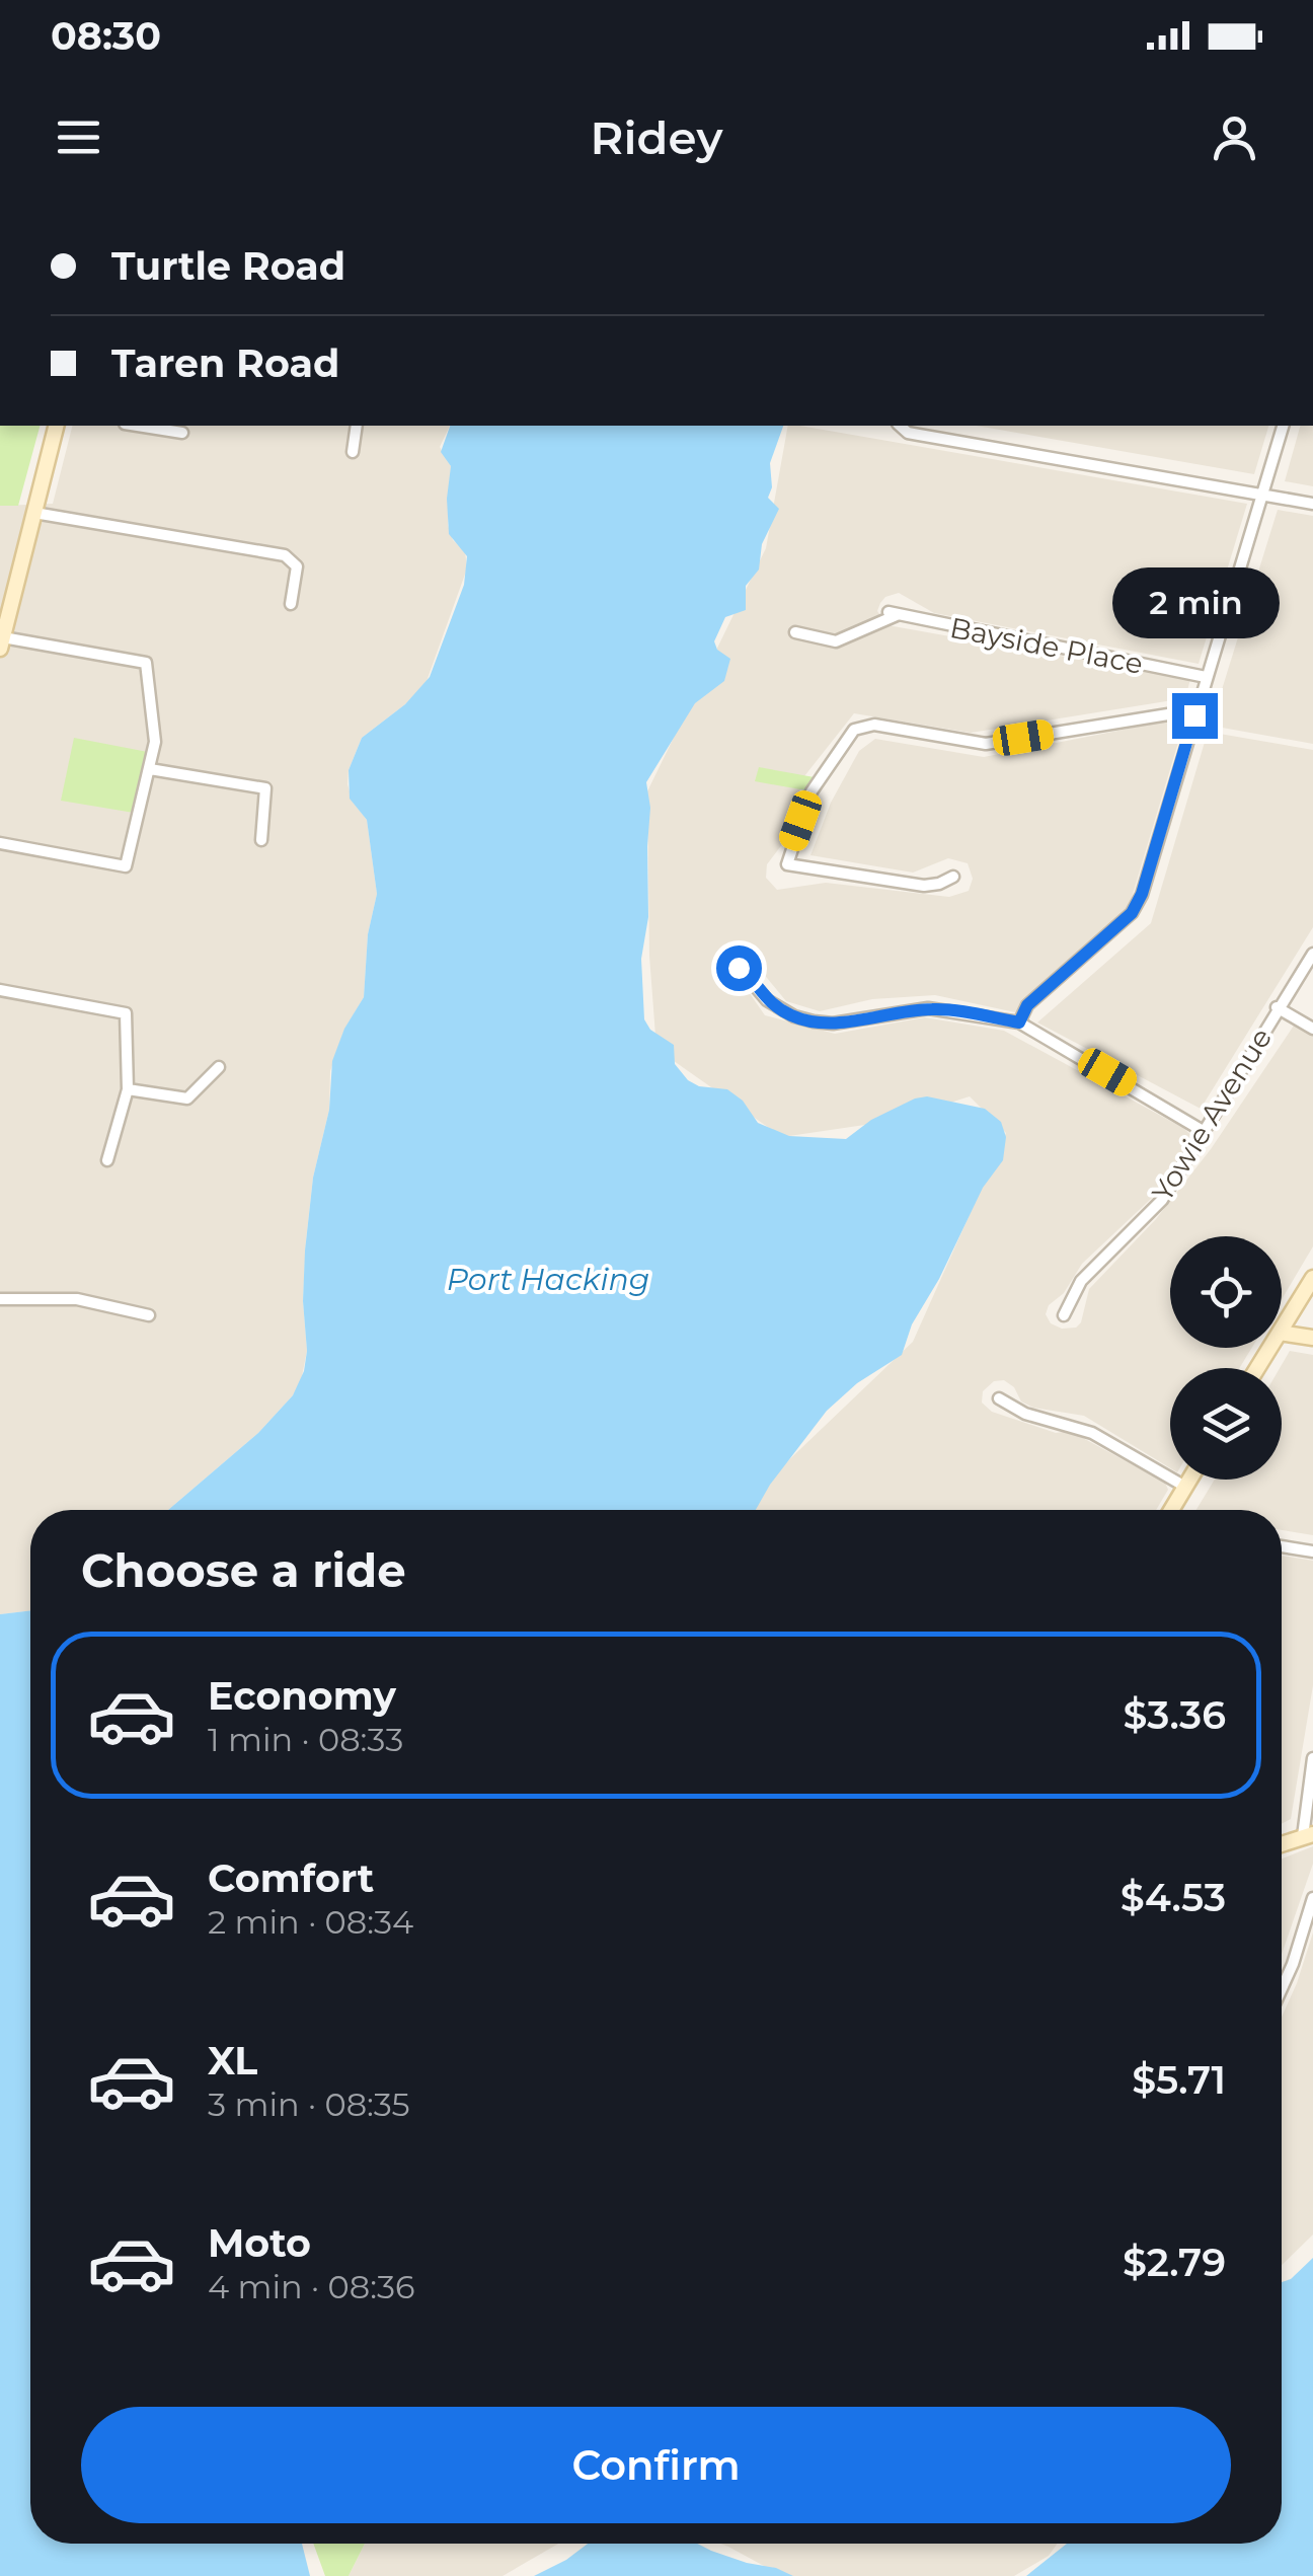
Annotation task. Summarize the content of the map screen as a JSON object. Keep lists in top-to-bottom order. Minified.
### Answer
{"streets":{"street":["Bayside Place","Yowie Avenue"]},"water":["Port Hacking"],"page":{"status":"08:30","header":"Ridey","banner":["Turtle Road","Taren Road"],"bubble":"2 min","heading":"Choose a ride","list":[{"name":"Economy","note":"1 min · 08:33","value":"$3.36"},{"name":"Comfort","note":"2 min · 08:34","value":"$4.53"},{"name":"XL","note":"3 min · 08:35","value":"$5.71"},{"name":"Moto","note":"4 min · 08:36","value":"$2.79"}],"buttons":"Confirm"}}
